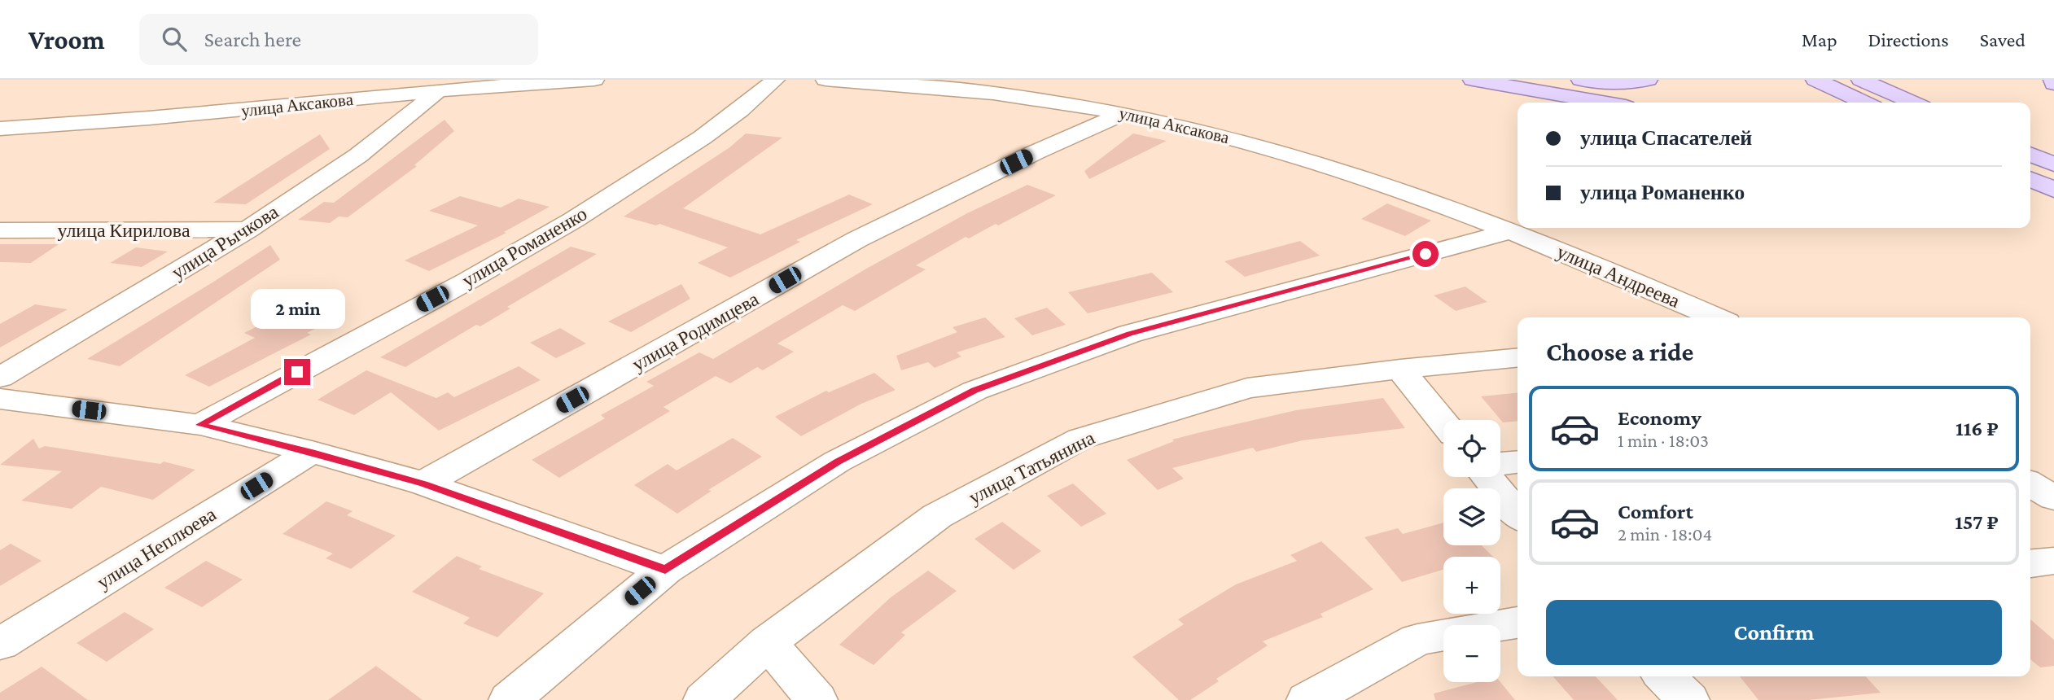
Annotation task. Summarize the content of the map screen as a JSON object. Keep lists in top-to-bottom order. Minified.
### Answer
{"streets":{"street":["улица Аксакова","улица Кирилова","улица Рычкова","улица Романенко","улица Андреева","улица Родимцева","улица Татьянина","улица Неплюева"]},"crossings":[["улица Аксакова","улица Рычкова"],["улица Аксакова","улица Андреева"],["улица Аксакова","улица Родимцева"],["улица Кирилова","улица Рычкова"]],"page":{"header":"Vroom","search":"Search here","nav":["Map","Directions","Saved"],"banner":["улица Спасателей","улица Романенко"],"bubble":"2 min","heading":"Choose a ride","list":[{"name":"Economy","note":"1 min · 18:03","value":"116 ₽"},{"name":"Comfort","note":"2 min · 18:04","value":"157 ₽"}],"map_buttons":["+","−"],"buttons":"Confirm"}}
